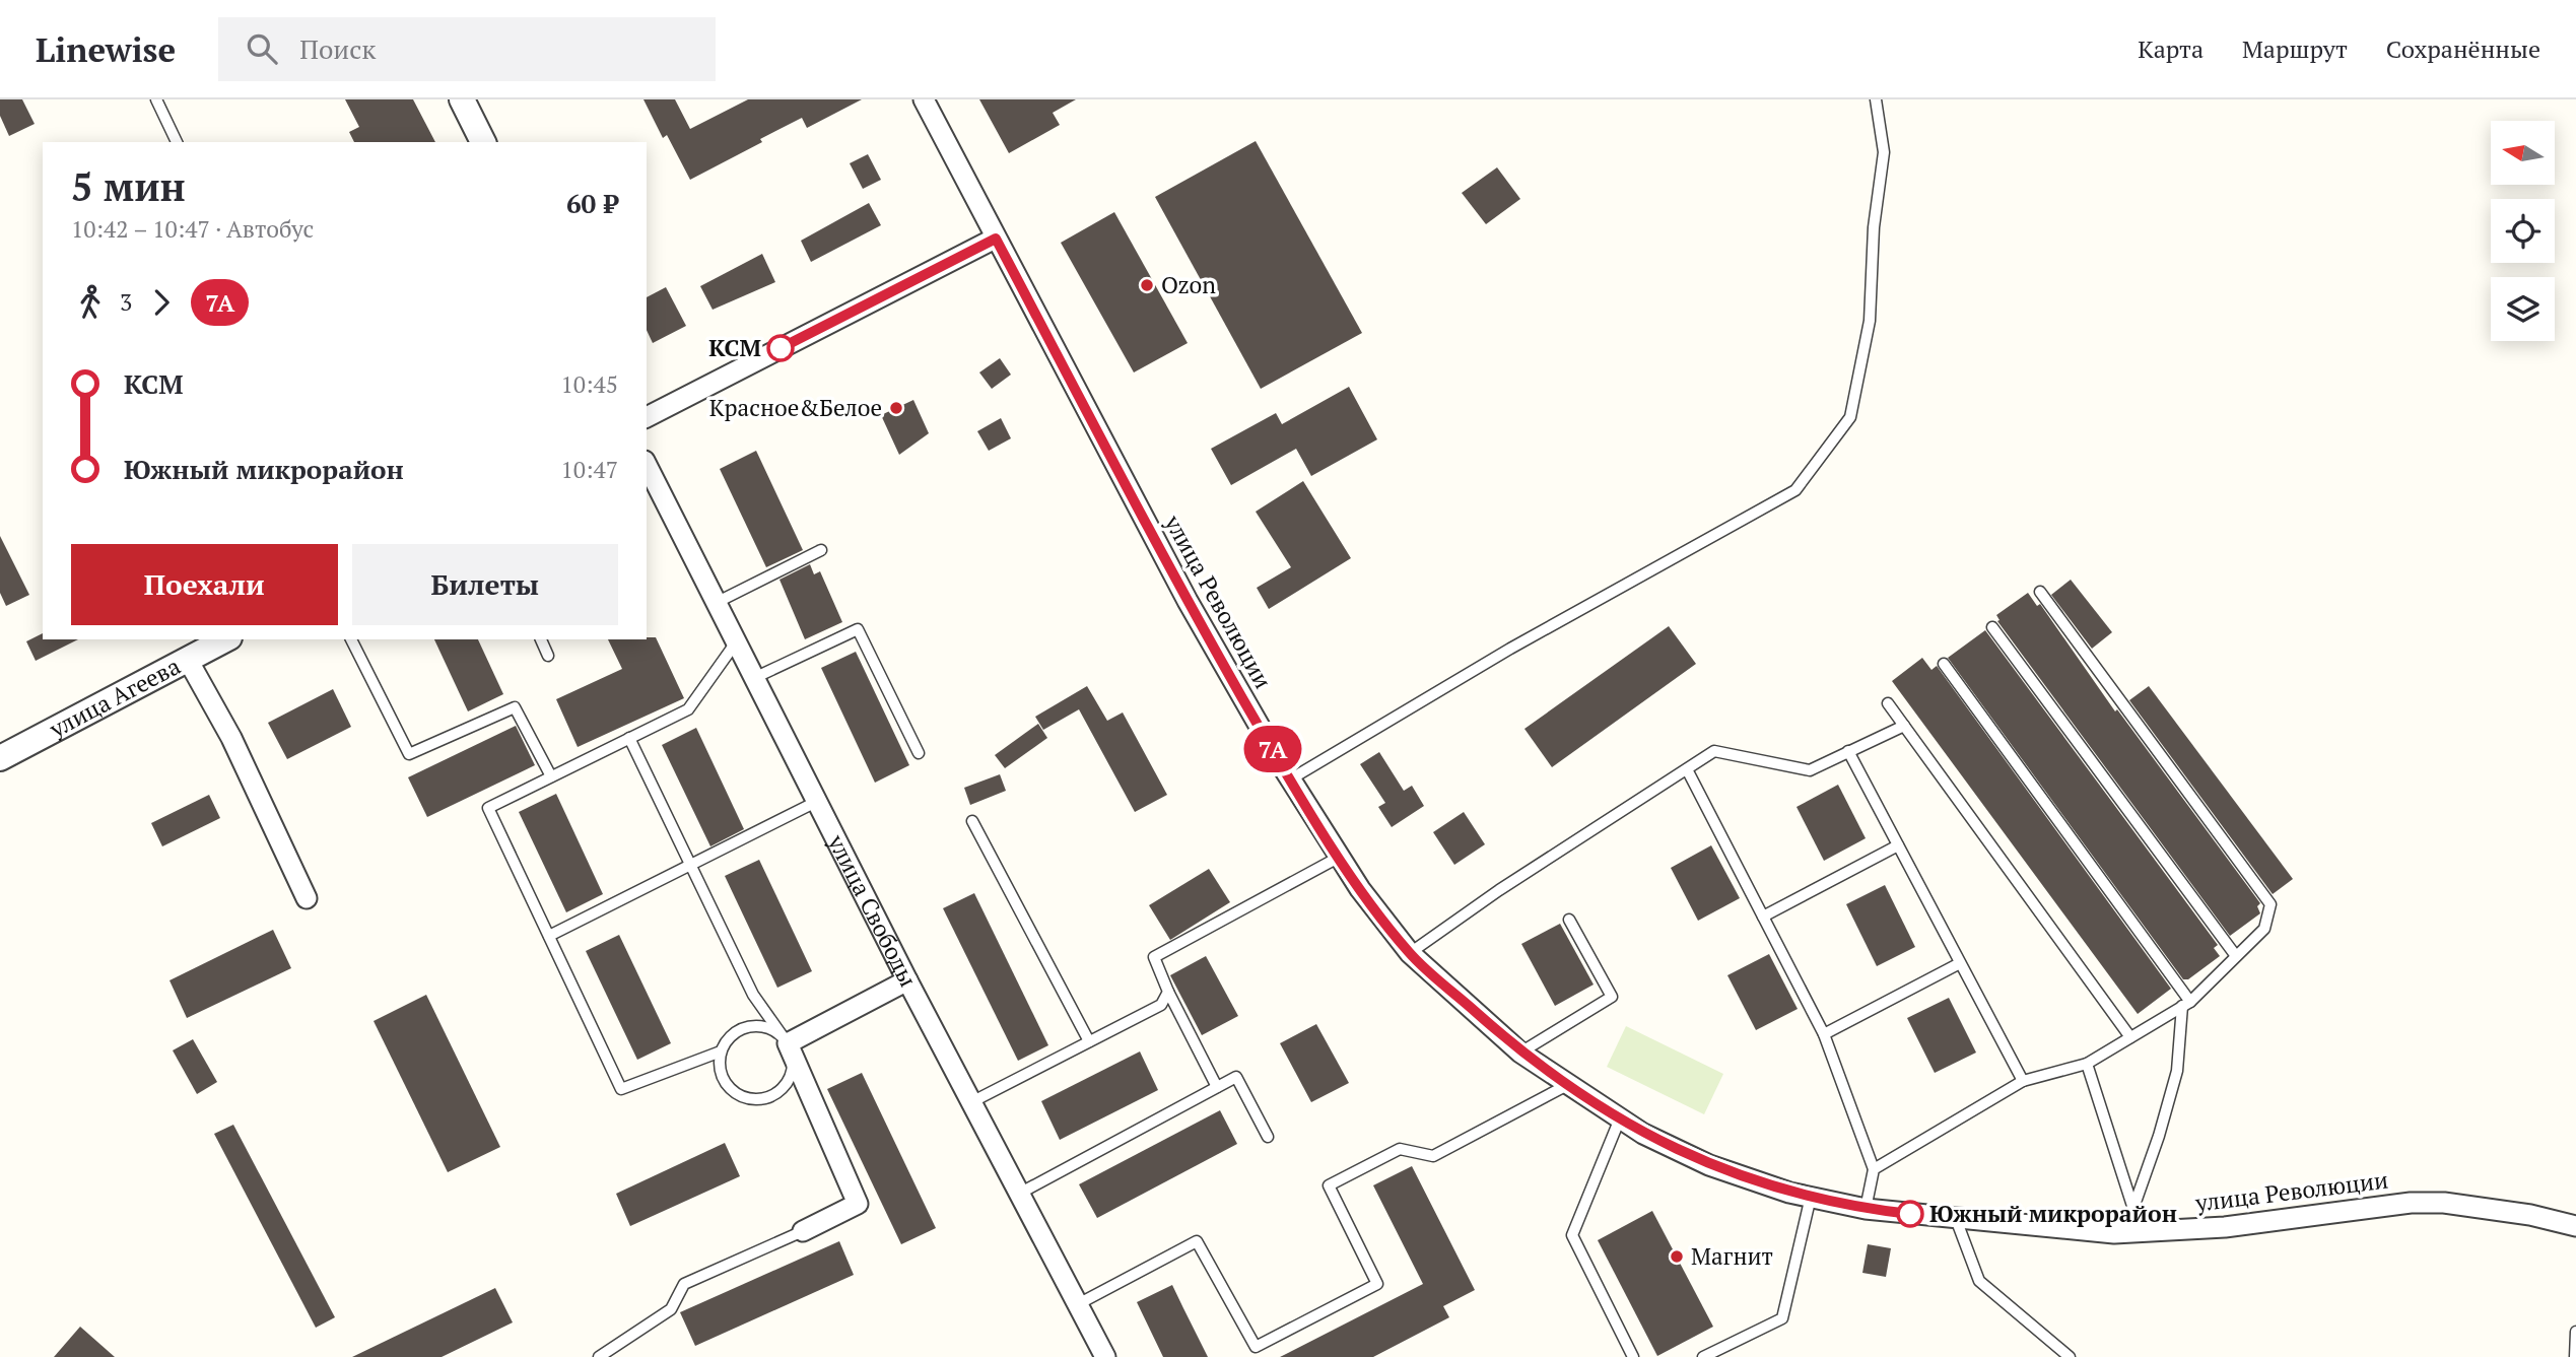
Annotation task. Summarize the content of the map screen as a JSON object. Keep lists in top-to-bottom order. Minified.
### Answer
{"streets":{"street":["улица Революции","улица Агеева","улица Свободы"]},"places":["Ozon","КСМ","Красное&Белое","Южный микрорайон","Магнит"],"lines":["bus line 7А"],"north":"left","page":{"header":"Linewise","search":"Поиск","nav":["Карта","Маршрут","Сохранённые"],"on_map":"7А","heading":["5 мин","10:42 – 10:47 · Автобус","60 ₽"],"legs":["3","7А"],"list":[{"name":"КСМ","value":"10:45"},{"name":"Южный микрорайон","value":"10:47"}],"buttons":["Поехали","Билеты"]}}
